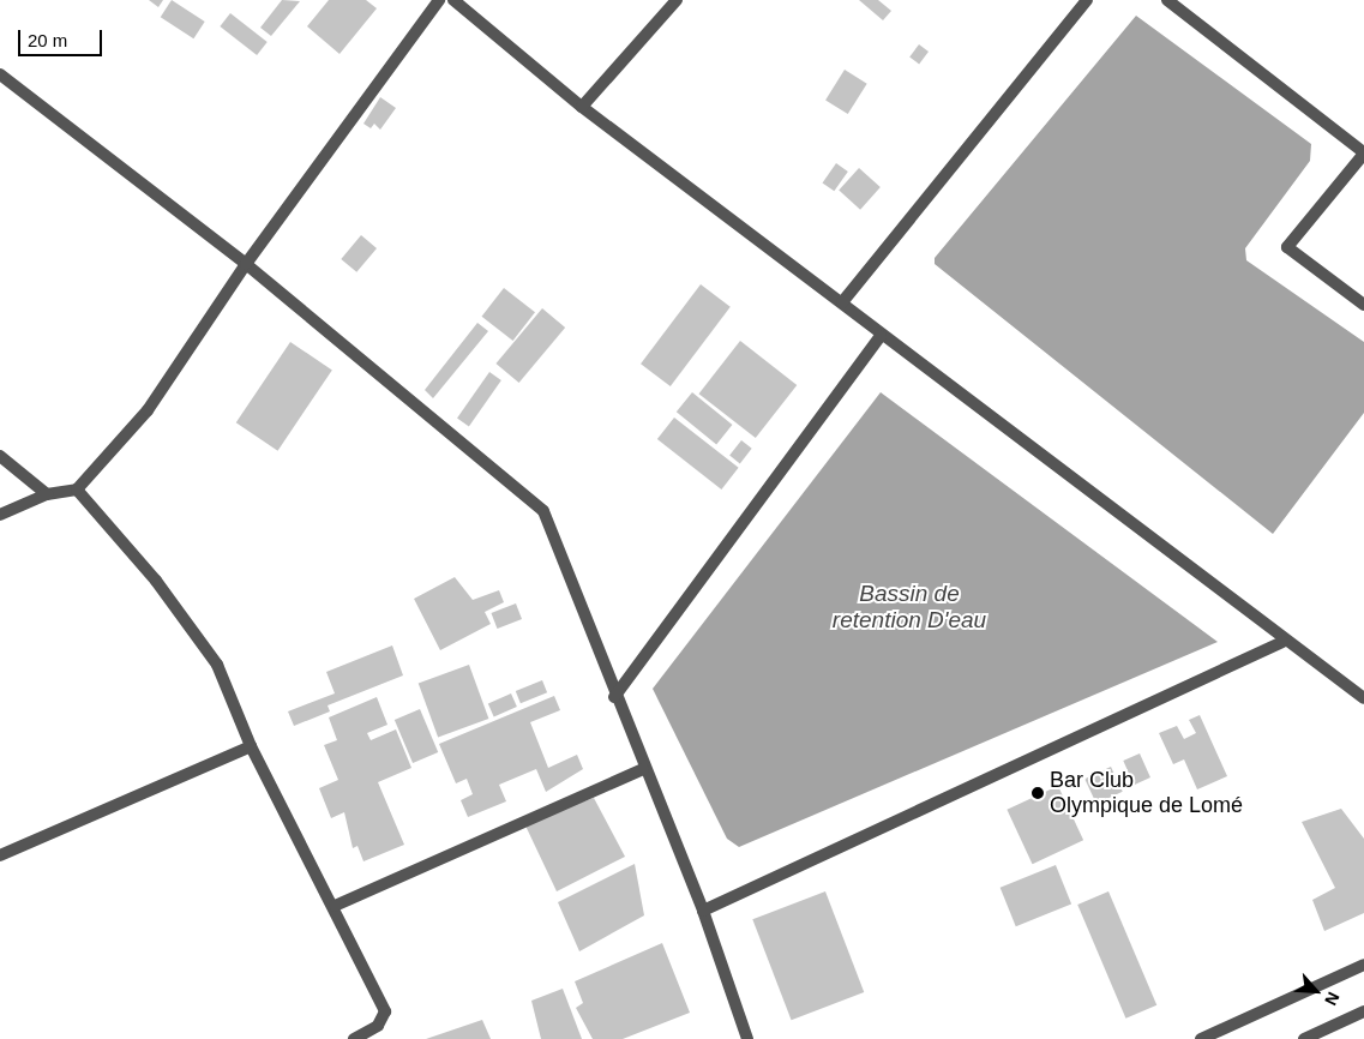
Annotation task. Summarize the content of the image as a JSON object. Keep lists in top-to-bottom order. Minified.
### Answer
{"water":["Bassin de retention D'eau"],"places":["Bar Club Olympique de Lomé"],"scale_bar":"20 m","north":"bottom right"}
